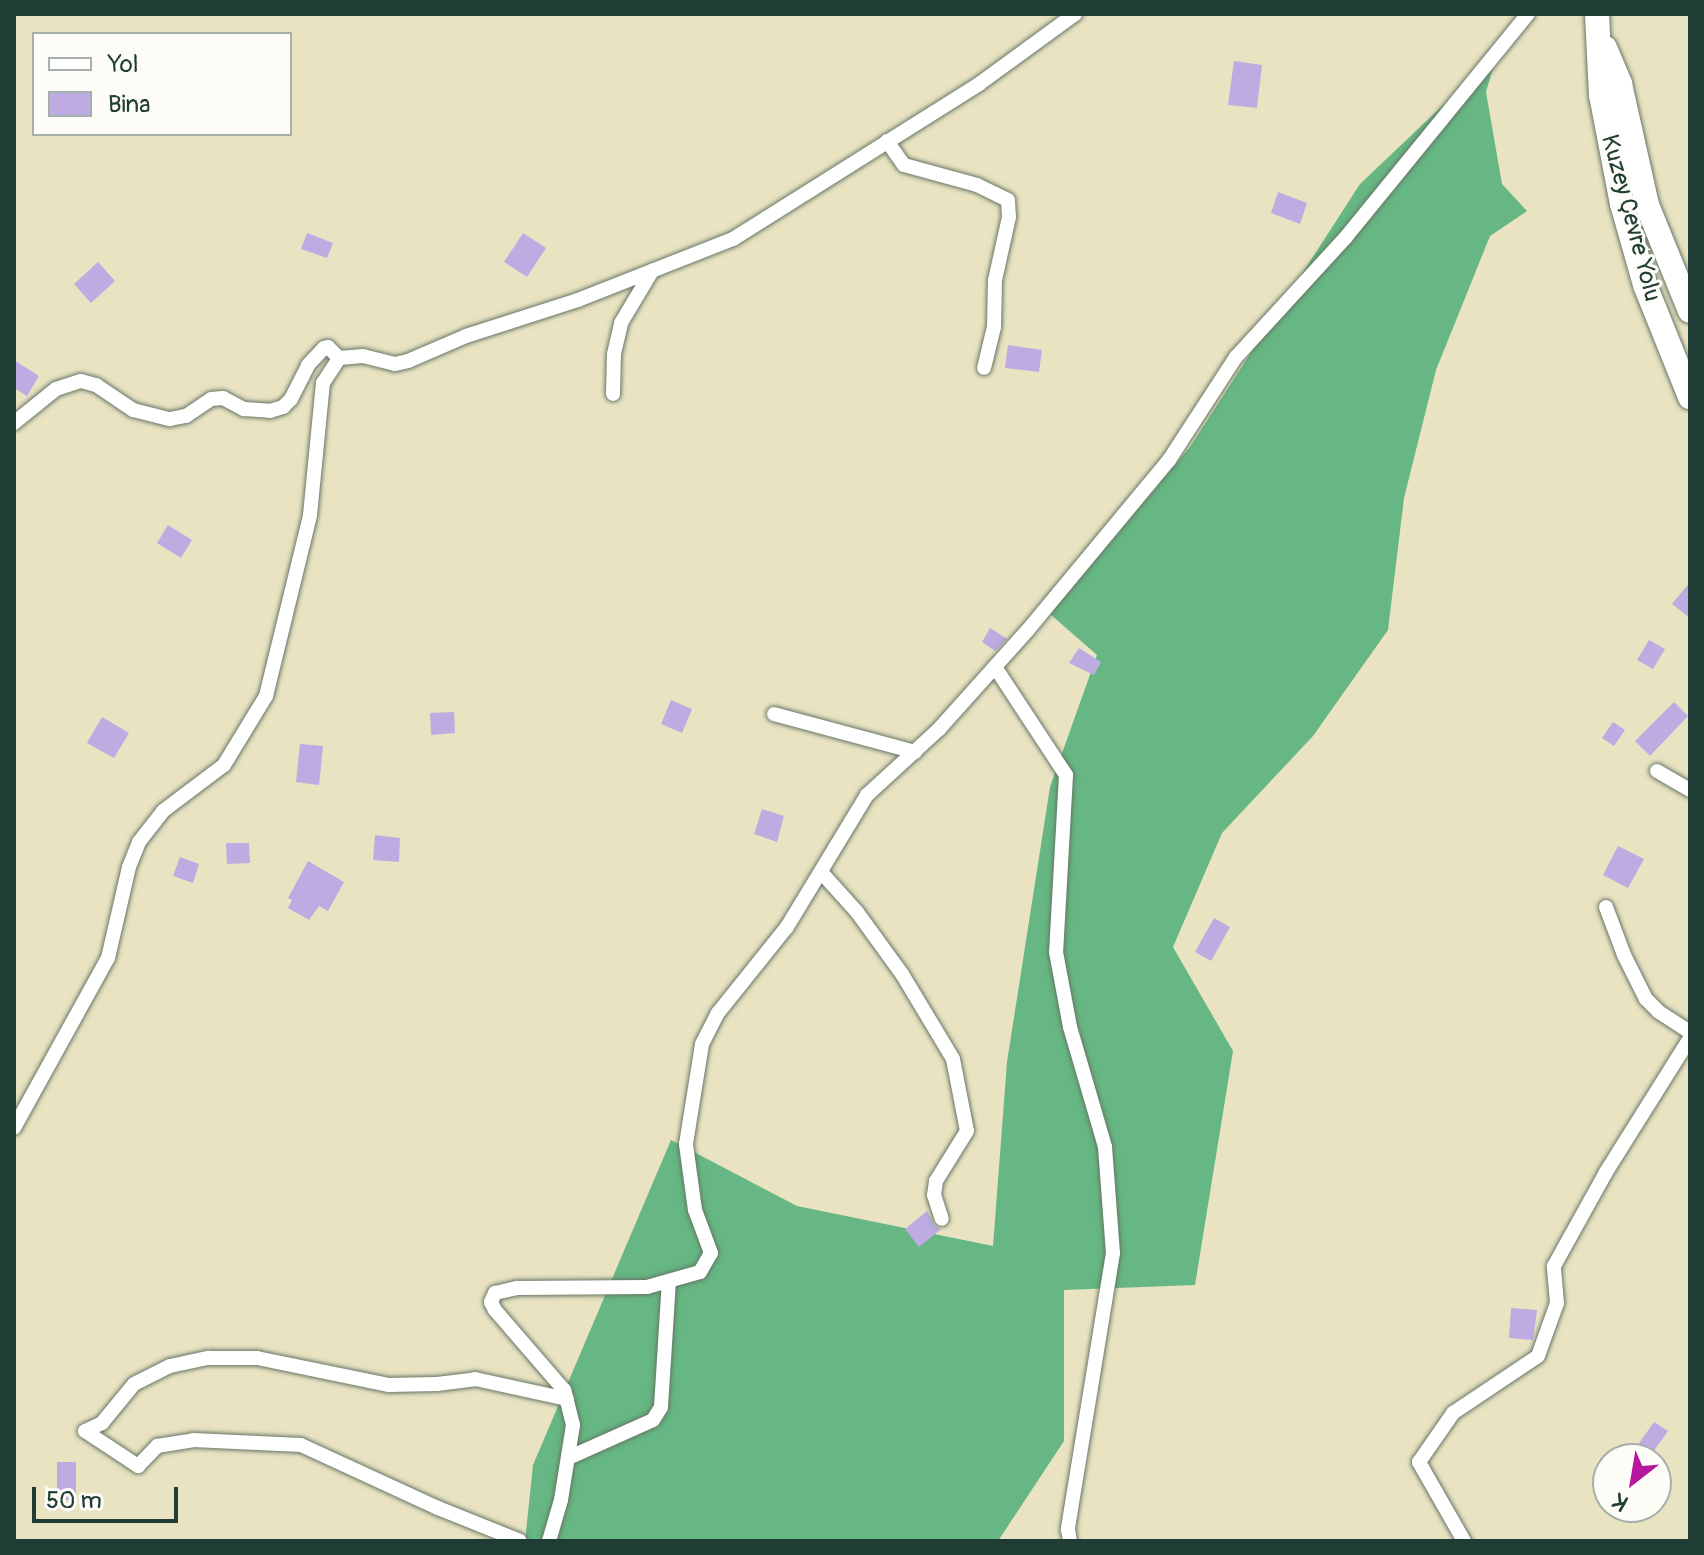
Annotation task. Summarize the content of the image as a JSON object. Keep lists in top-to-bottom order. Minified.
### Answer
{"streets":{"main road":["Kuzey Çevre Yolu"]},"legend":["Yol","Bina"],"scale_bar":"50 m","north":"bottom left"}
